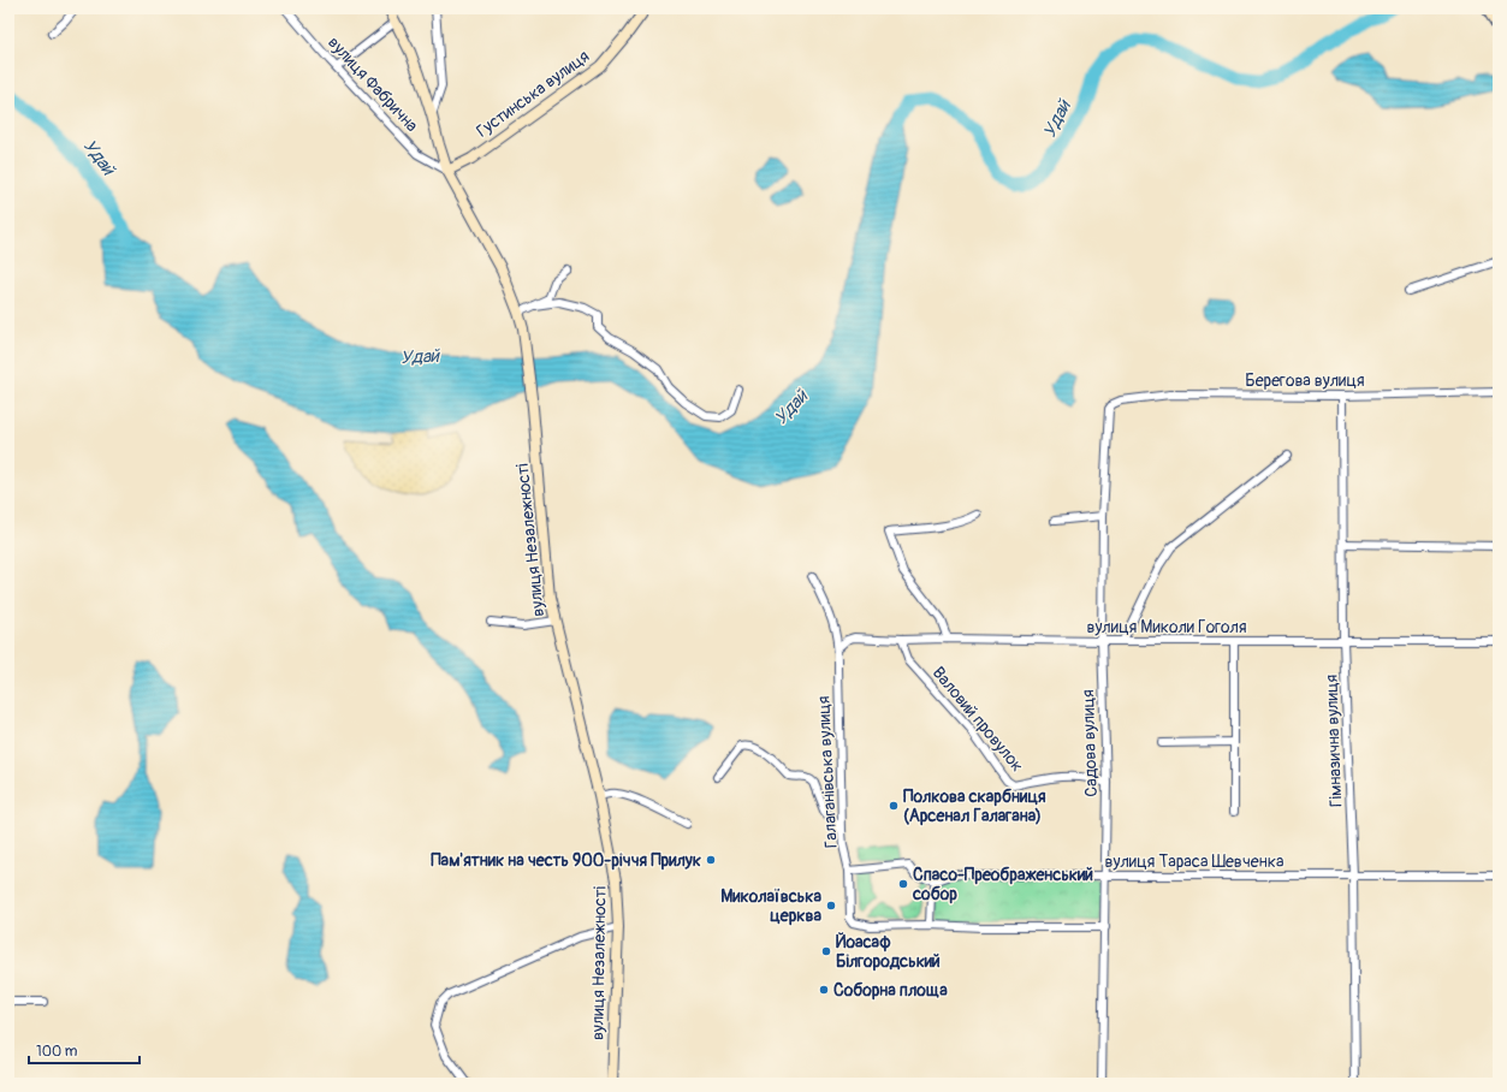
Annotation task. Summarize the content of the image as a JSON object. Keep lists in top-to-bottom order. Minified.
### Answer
{"streets":{"main road":["Густинська вулиця","вулиця Незалежності"],"street":["вулиця Фабрична","Берегова вулиця","вулиця Миколи Гоголя","Валовий провулок","Гімназична вулиця","Садова вулиця","Галаганівська вулиця","вулиця Тараса Шевченка"]},"crossings":[["вулиця Фабрична","Густинська вулиця"],["вулиця Фабрична","вулиця Незалежності"],["Густинська вулиця","вулиця Незалежності"],["Берегова вулиця","Гімназична вулиця"],["Берегова вулиця","Садова вулиця"],["вулиця Миколи Гоголя","Валовий провулок"],["вулиця Миколи Гоголя","Гімназична вулиця"],["вулиця Миколи Гоголя","Садова вулиця"],["вулиця Миколи Гоголя","Галаганівська вулиця"],["Валовий провулок","Садова вулиця"],["Гімназична вулиця","вулиця Тараса Шевченка"],["Садова вулиця","вулиця Тараса Шевченка"]],"water":["Удай"],"places":["Полкова скарбниця (Арсенал Галагана)","Пам'ятник на честь 900-річчя Прилук","Спасо-Преображенський собор","Миколаївська церква","Йоасаф Білгородський","Соборна площа"],"scale_bar":"100 m"}
